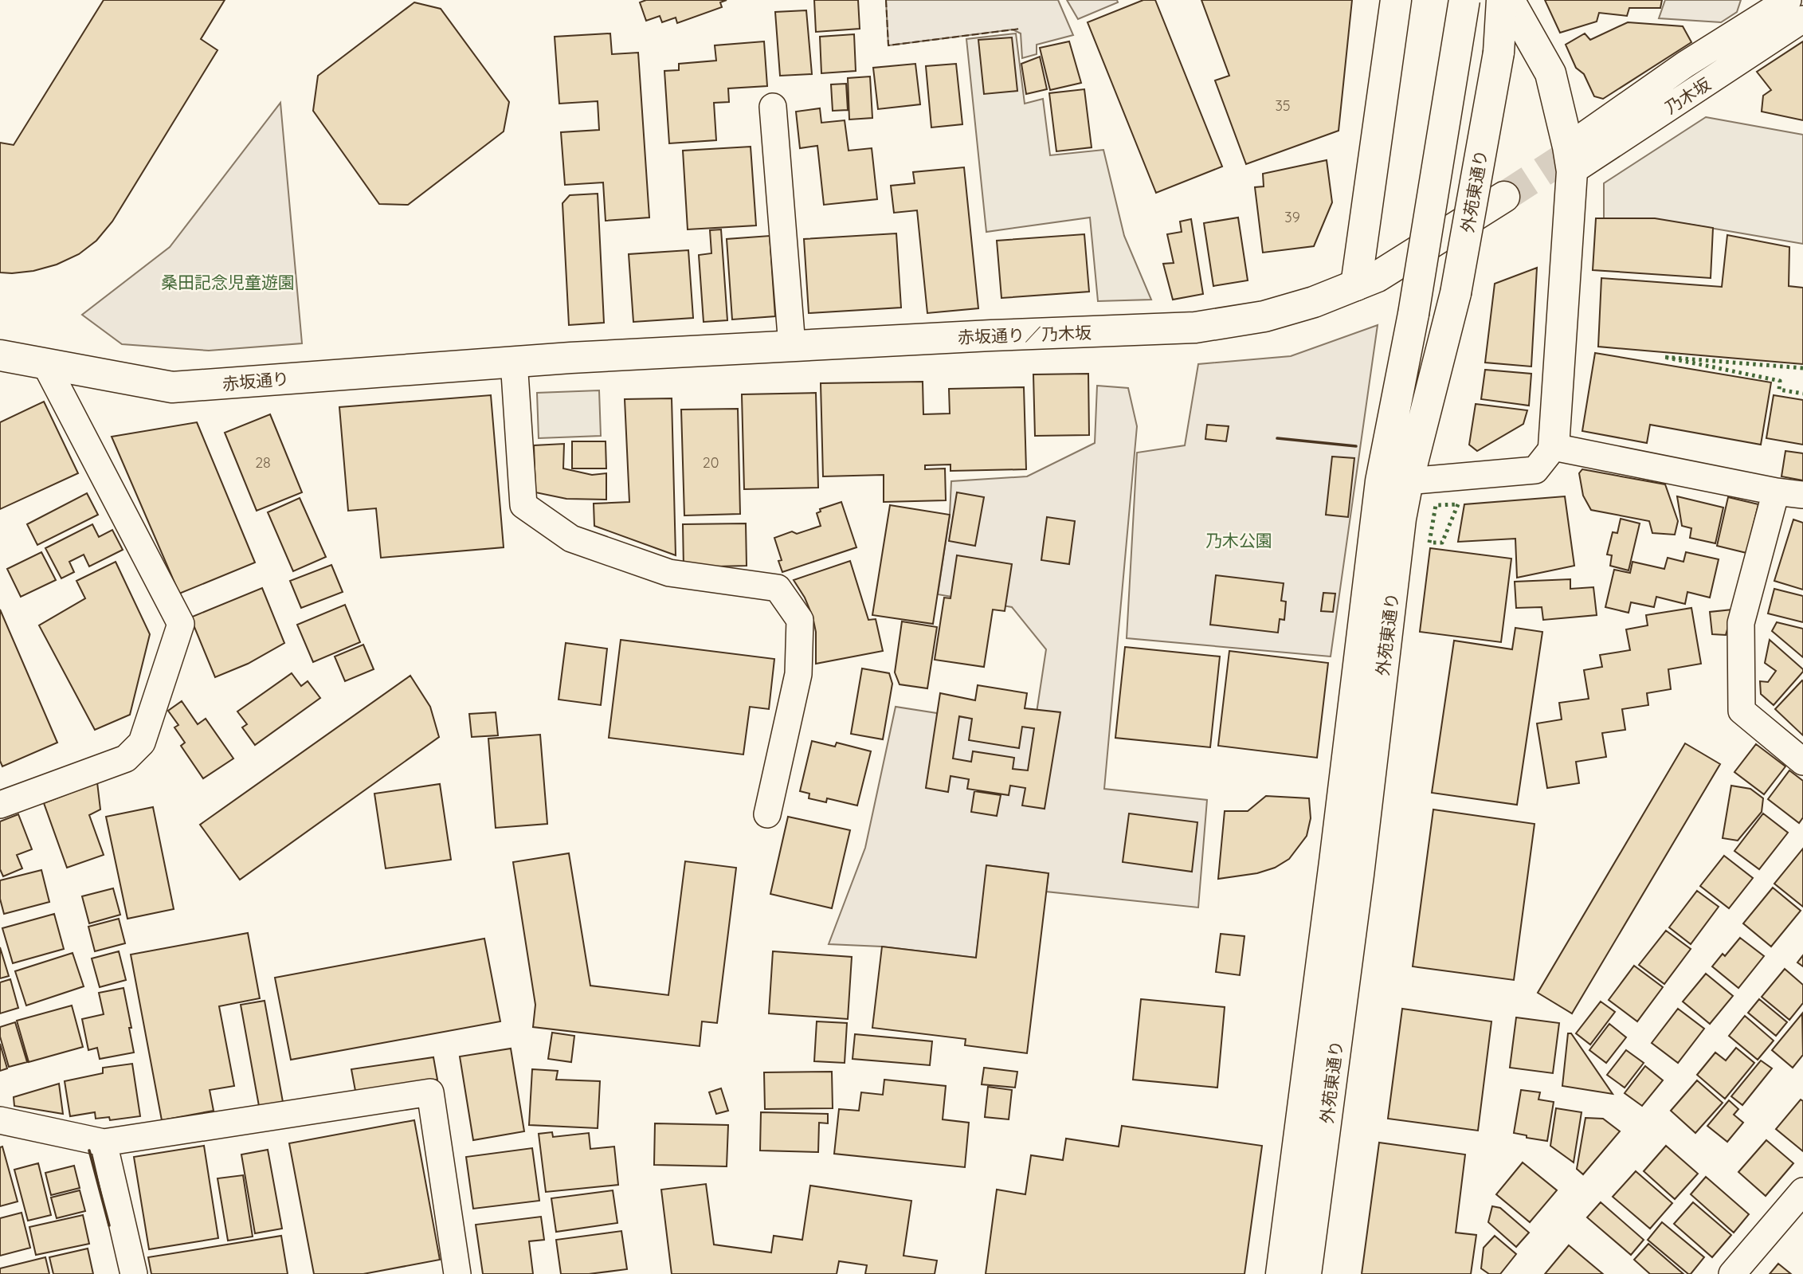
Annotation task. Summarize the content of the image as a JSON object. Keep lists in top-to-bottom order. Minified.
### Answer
{"streets":{"main road":["外苑東通り","赤坂通り／乃木坂","赤坂通り"],"street":["乃木坂"]},"crossings":[["赤坂通り／乃木坂","赤坂通り"]],"parks":["桑田記念児童遊園","乃木公園"],"house_numbers":["35","39","28","20"]}
